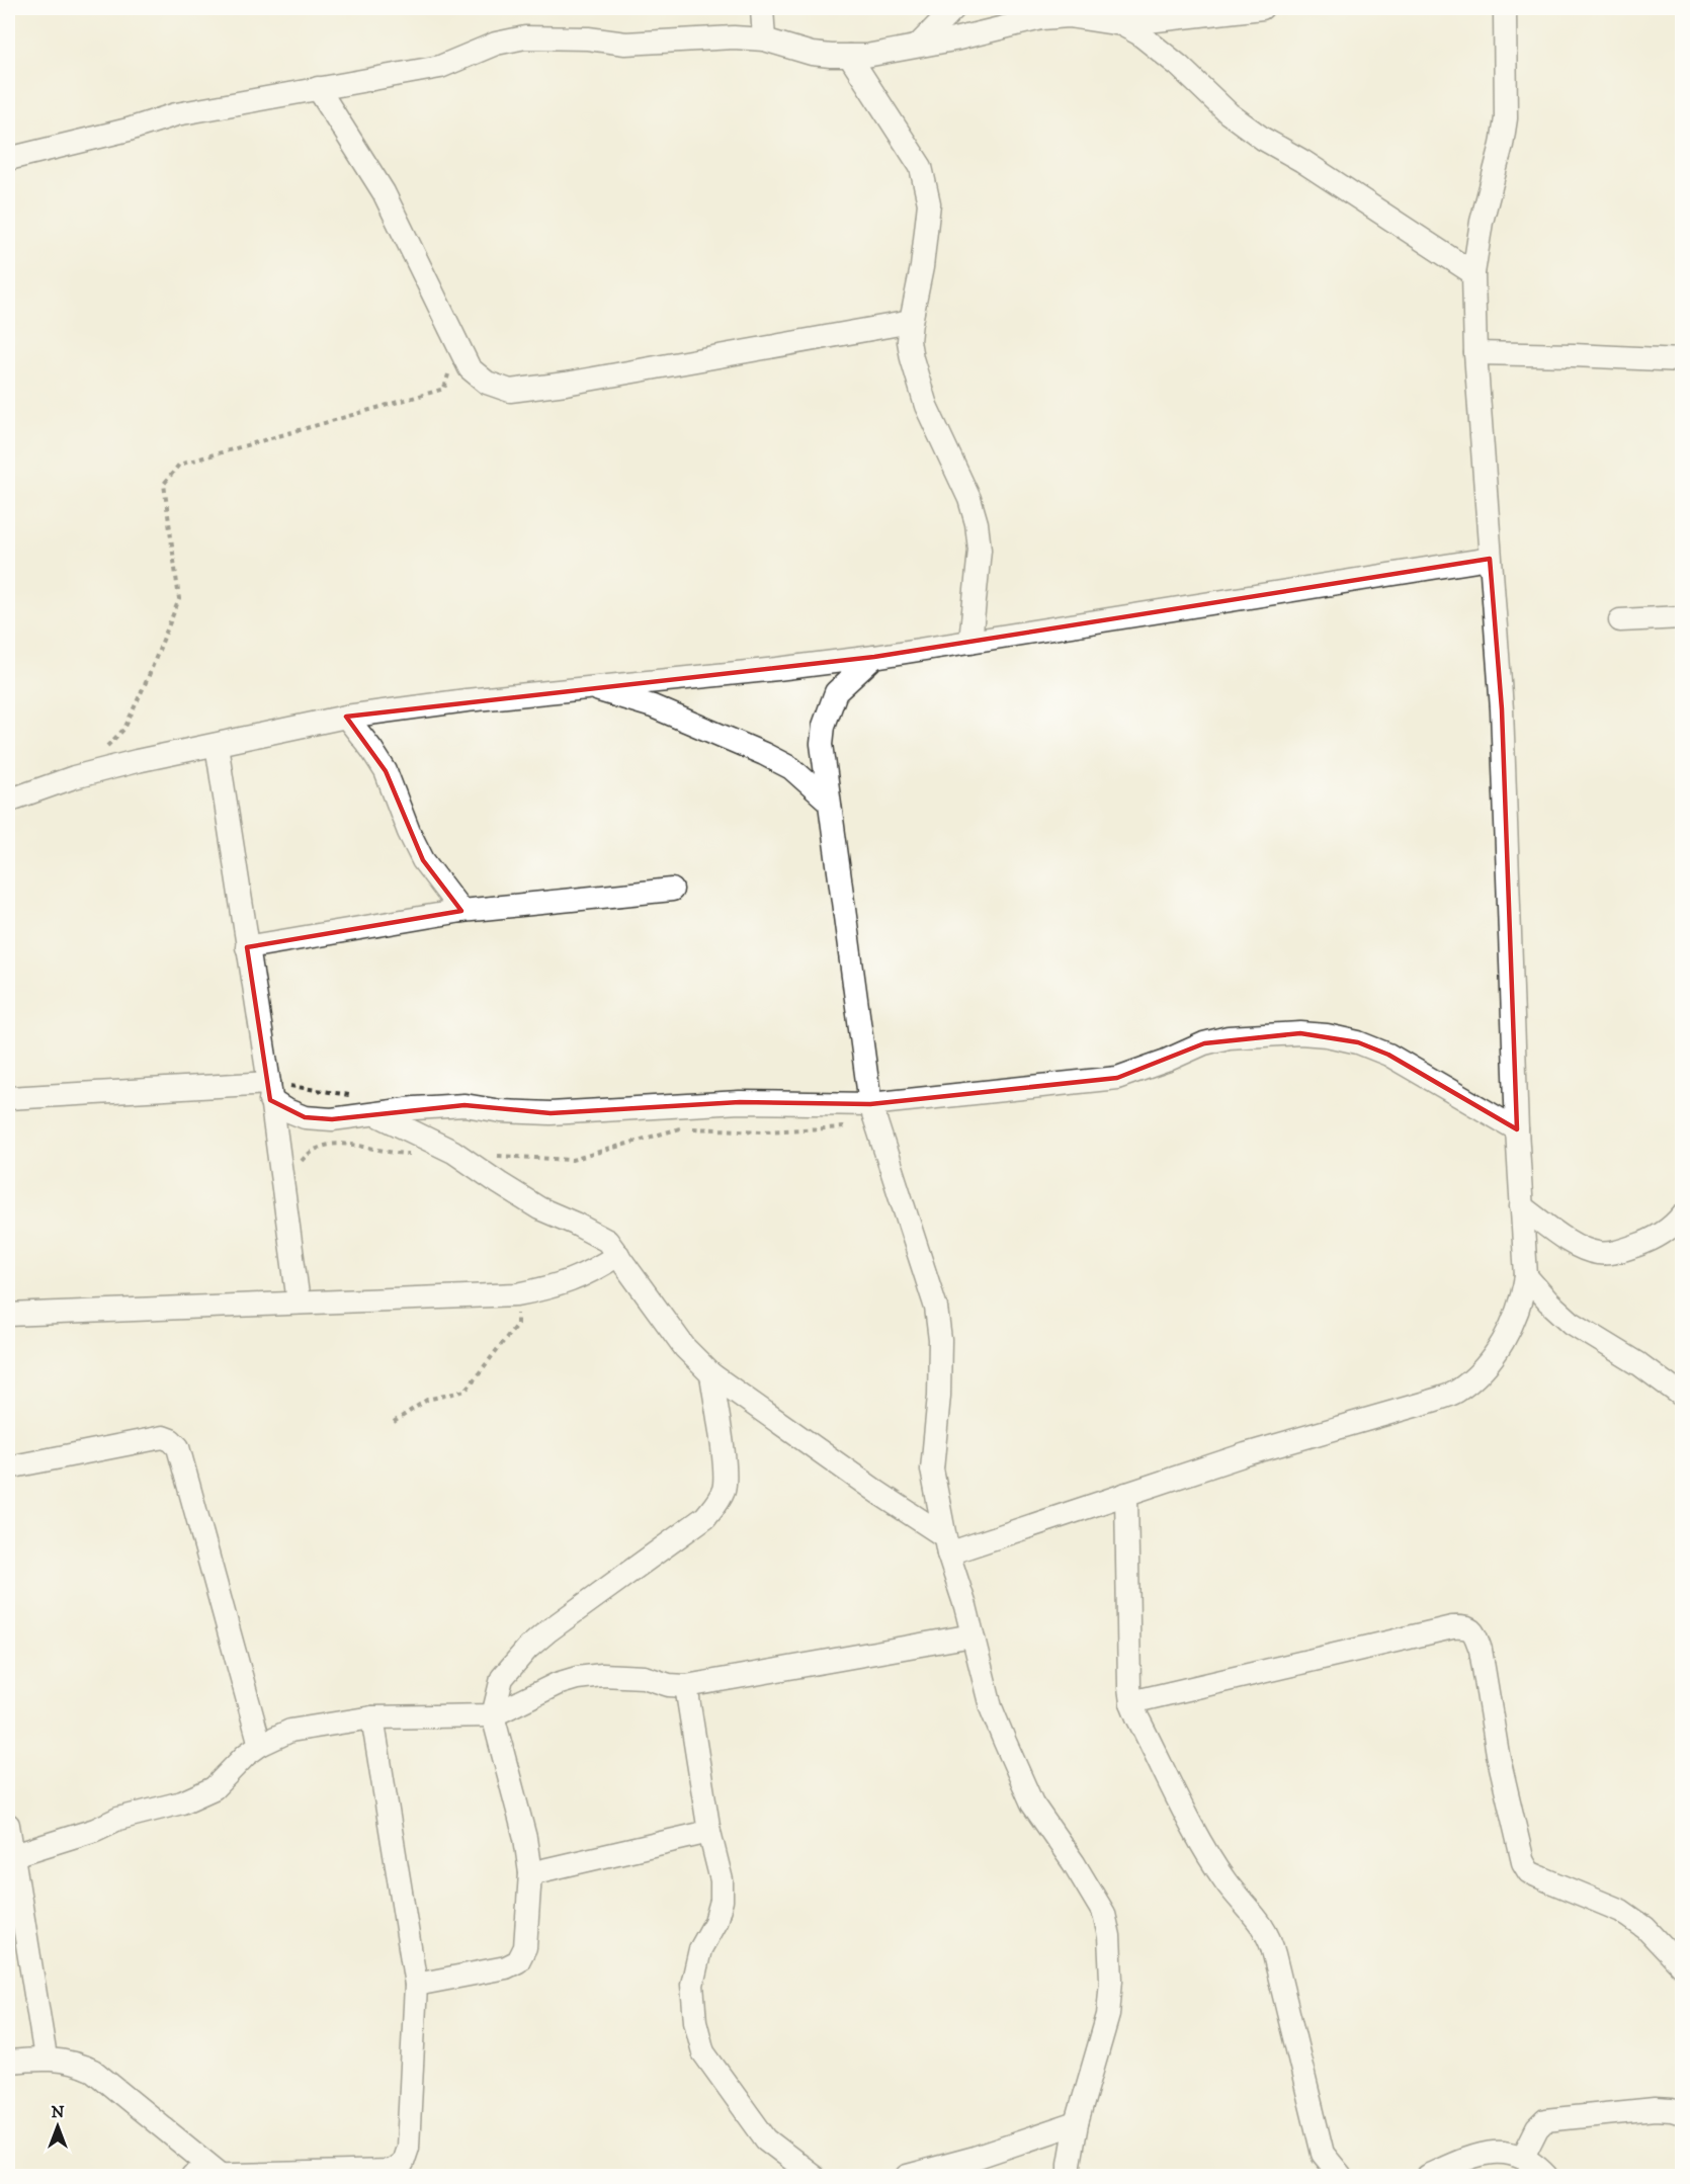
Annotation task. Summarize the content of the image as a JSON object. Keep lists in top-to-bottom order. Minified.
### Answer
{"north":"top"}
